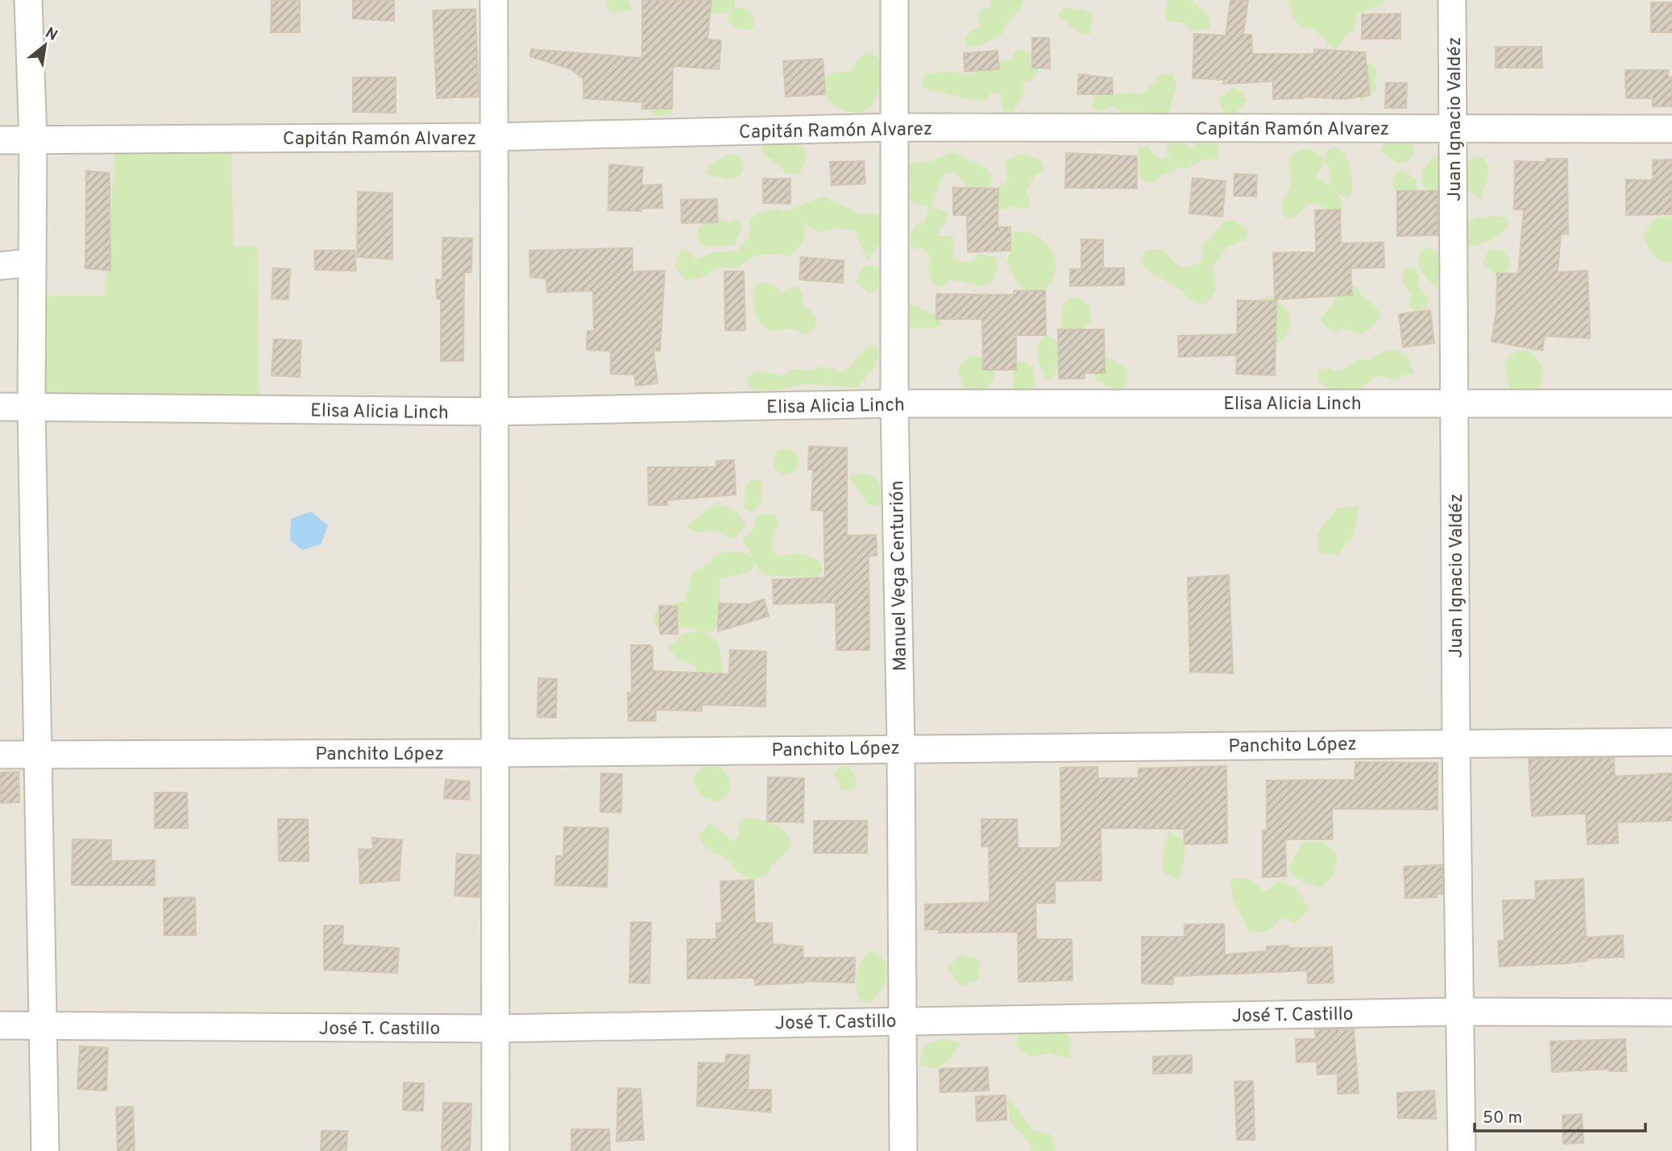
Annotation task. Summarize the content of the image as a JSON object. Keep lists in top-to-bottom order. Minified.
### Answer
{"streets":{"street":["Juan Ignacio Valdéz","Capitán Ramón Alvarez","Elisa Alicia Linch","Manuel Vega Centurión","Panchito López","José T. Castillo"]},"crossings":[["Juan Ignacio Valdéz","Capitán Ramón Alvarez"],["Juan Ignacio Valdéz","Elisa Alicia Linch"],["Juan Ignacio Valdéz","Panchito López"],["Juan Ignacio Valdéz","José T. Castillo"],["Capitán Ramón Alvarez","Manuel Vega Centurión"],["Elisa Alicia Linch","Manuel Vega Centurión"],["Manuel Vega Centurión","Panchito López"],["Manuel Vega Centurión","José T. Castillo"]],"scale_bar":"50 m","north":"top right"}
